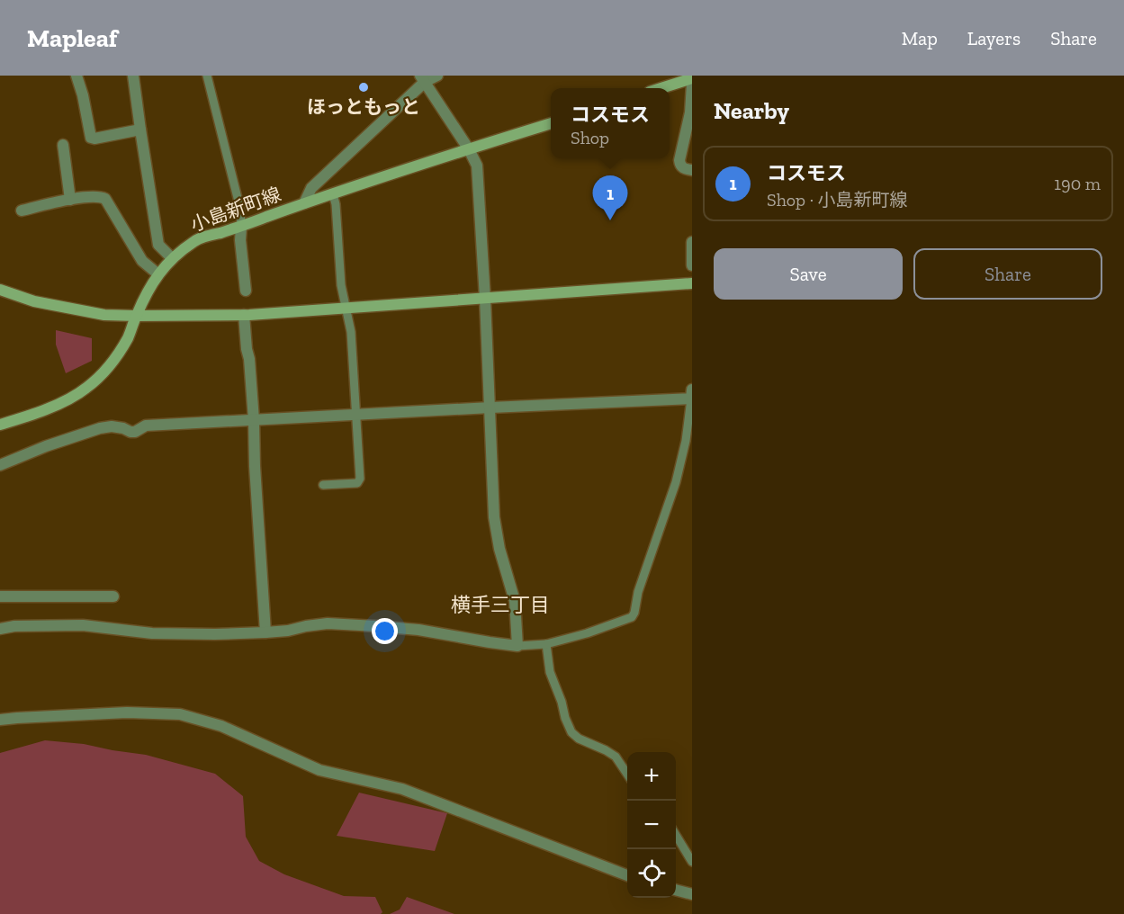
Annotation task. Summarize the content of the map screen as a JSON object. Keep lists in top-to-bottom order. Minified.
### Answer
{"streets":{"main road":["小島新町線"]},"districts":["横手三丁目"],"places":["ほっともっと"],"page":{"header":"Mapleaf","nav":["Map","Layers","Share"],"heading":"Nearby","popup":["コスモス","Shop"],"list":[{"mark":"1","name":"コスモス","note":"Shop · 小島新町線","value":"190 m"}],"pins":"1","buttons":["Save","Share"],"map_buttons":["+","−"]}}
